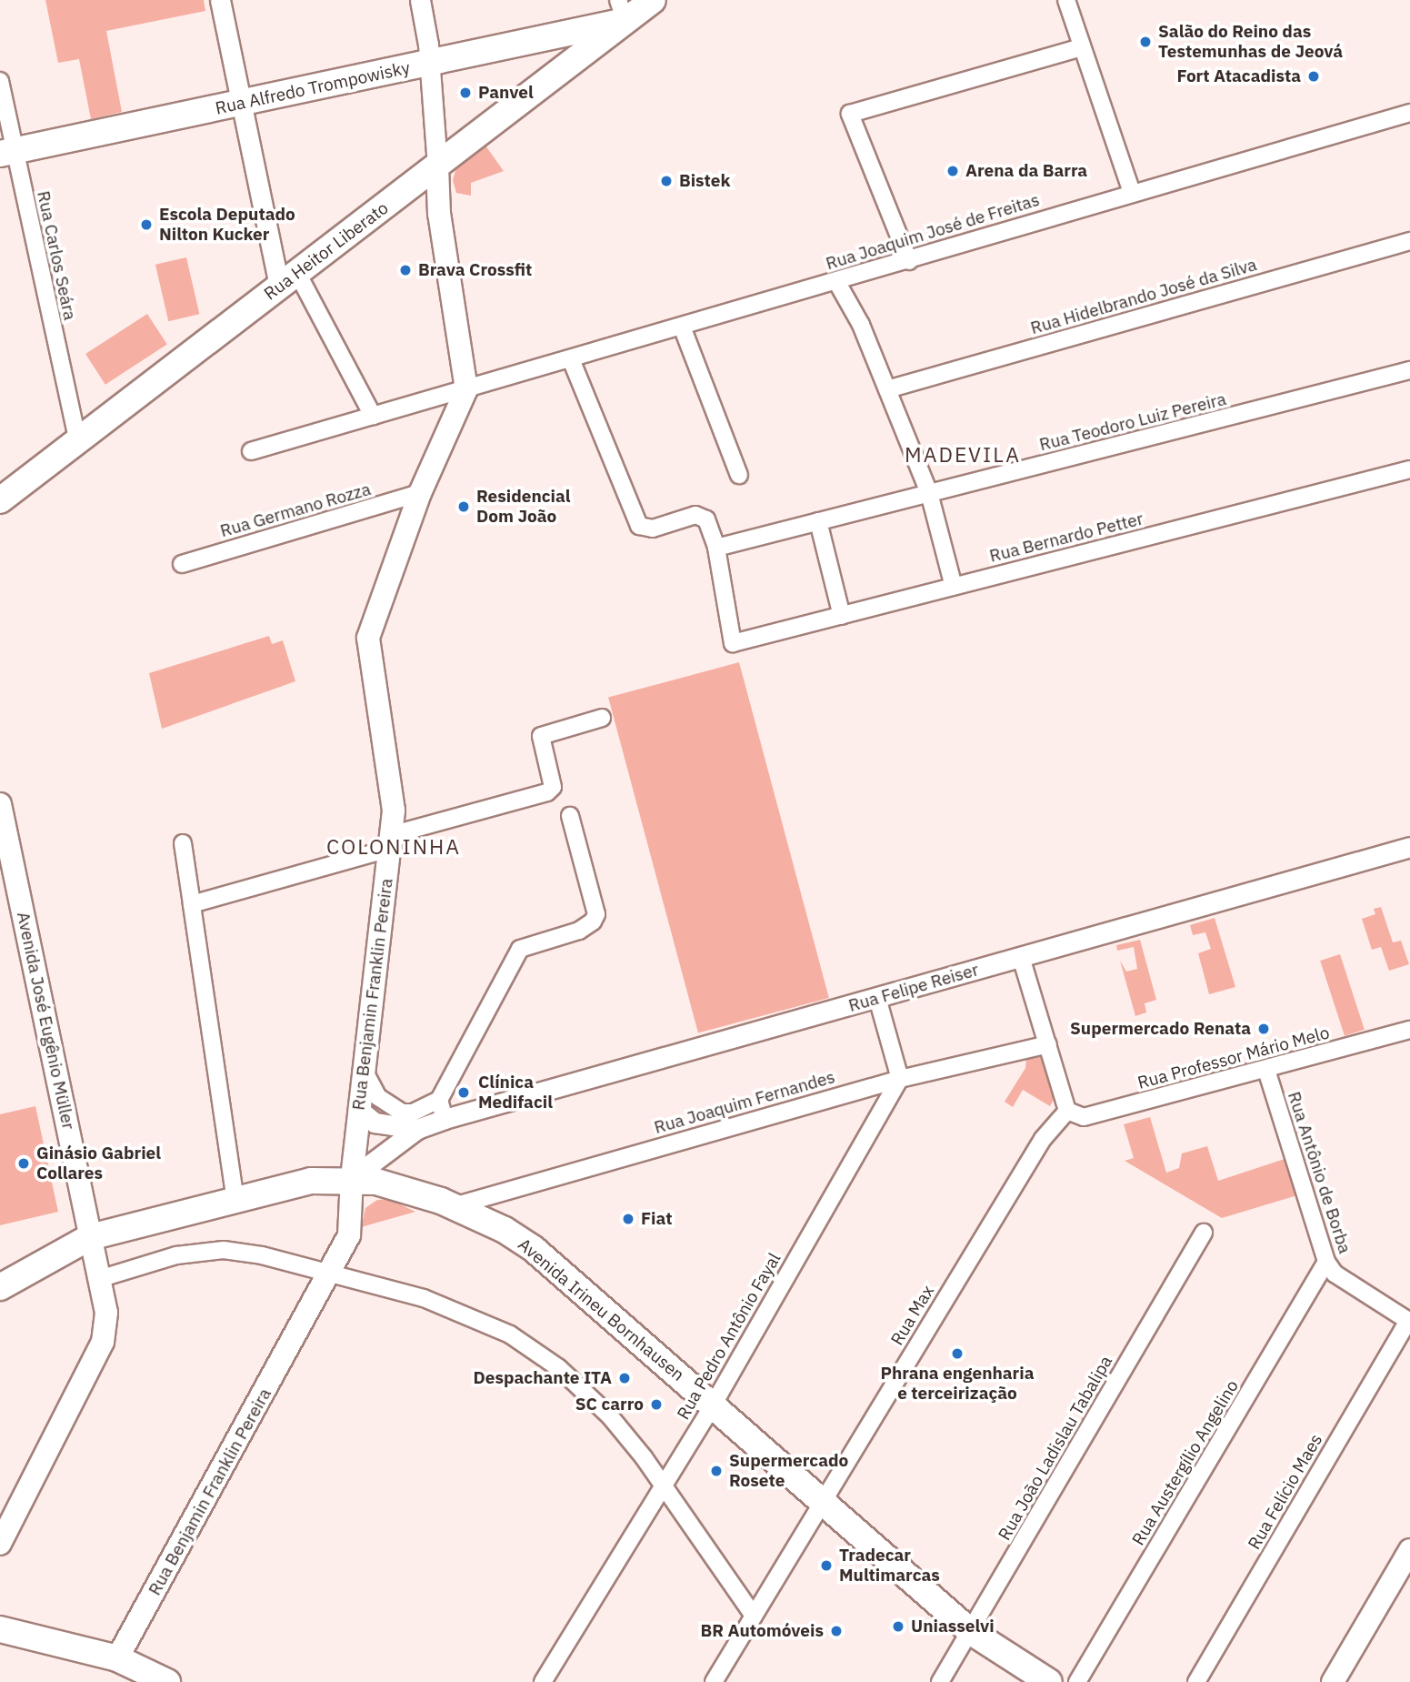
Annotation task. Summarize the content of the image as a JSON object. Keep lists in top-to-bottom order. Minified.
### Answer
{"streets":{"main road":["Rua Alfredo Trompowisky","Rua Heitor Liberato","Rua Benjamin Franklin Pereira","Avenida José Eugênio Müller","Avenida Irineu Bornhausen"],"street":["Rua Joaquim José de Freitas","Rua Carlos Seára","Rua Hidelbrando José da Silva","Rua Teodoro Luiz Pereira","Rua Germano Rozza","Rua Bernardo Petter","Rua Felipe Reiser","Rua Professor Mário Melo","Rua Joaquim Fernandes","Rua Antônio de Borba","Rua Max","Rua Pedro Antônio Fayal","Rua João Ladislau Tabalipa","Rua Austergílio Angelino","Rua Felício Maes"]},"crossings":[["Rua Alfredo Trompowisky","Rua Heitor Liberato"],["Rua Alfredo Trompowisky","Rua Carlos Seára"],["Rua Joaquim José de Freitas","Rua Benjamin Franklin Pereira"],["Rua Heitor Liberato","Rua Carlos Seára"],["Rua Teodoro Luiz Pereira","Rua Bernardo Petter"],["Rua Germano Rozza","Rua Benjamin Franklin Pereira"],["Rua Felipe Reiser","Rua Benjamin Franklin Pereira"],["Rua Felipe Reiser","Avenida Irineu Bornhausen"],["Rua Benjamin Franklin Pereira","Avenida Irineu Bornhausen"],["Avenida José Eugênio Müller","Avenida Irineu Bornhausen"],["Rua Professor Mário Melo","Rua Antônio de Borba"],["Rua Professor Mário Melo","Rua Max"],["Rua Joaquim Fernandes","Avenida Irineu Bornhausen"],["Rua Joaquim Fernandes","Rua Pedro Antônio Fayal"],["Rua Antônio de Borba","Rua Austergílio Angelino"],["Rua Antônio de Borba","Rua Felício Maes"],["Avenida Irineu Bornhausen","Rua Max"],["Avenida Irineu Bornhausen","Rua Pedro Antônio Fayal"],["Avenida Irineu Bornhausen","Rua João Ladislau Tabalipa"]],"districts":["MADEVILA","COLONINHA"],"places":["Salão do Reino das Testemunhas de Jeová","Fort Atacadista","Panvel","Arena da Barra","Bistek","Escola Deputado Nilton Kucker","Brava Crossfit","Residencial Dom João","Supermercado Renata","Clínica Medifacil","Ginásio Gabriel Collares","Fiat","Phrana engenharia e terceirização","Despachante ITA","SC carro","Supermercado Rosete","Tradecar Multimarcas","Uniasselvi","BR Automóveis"]}
